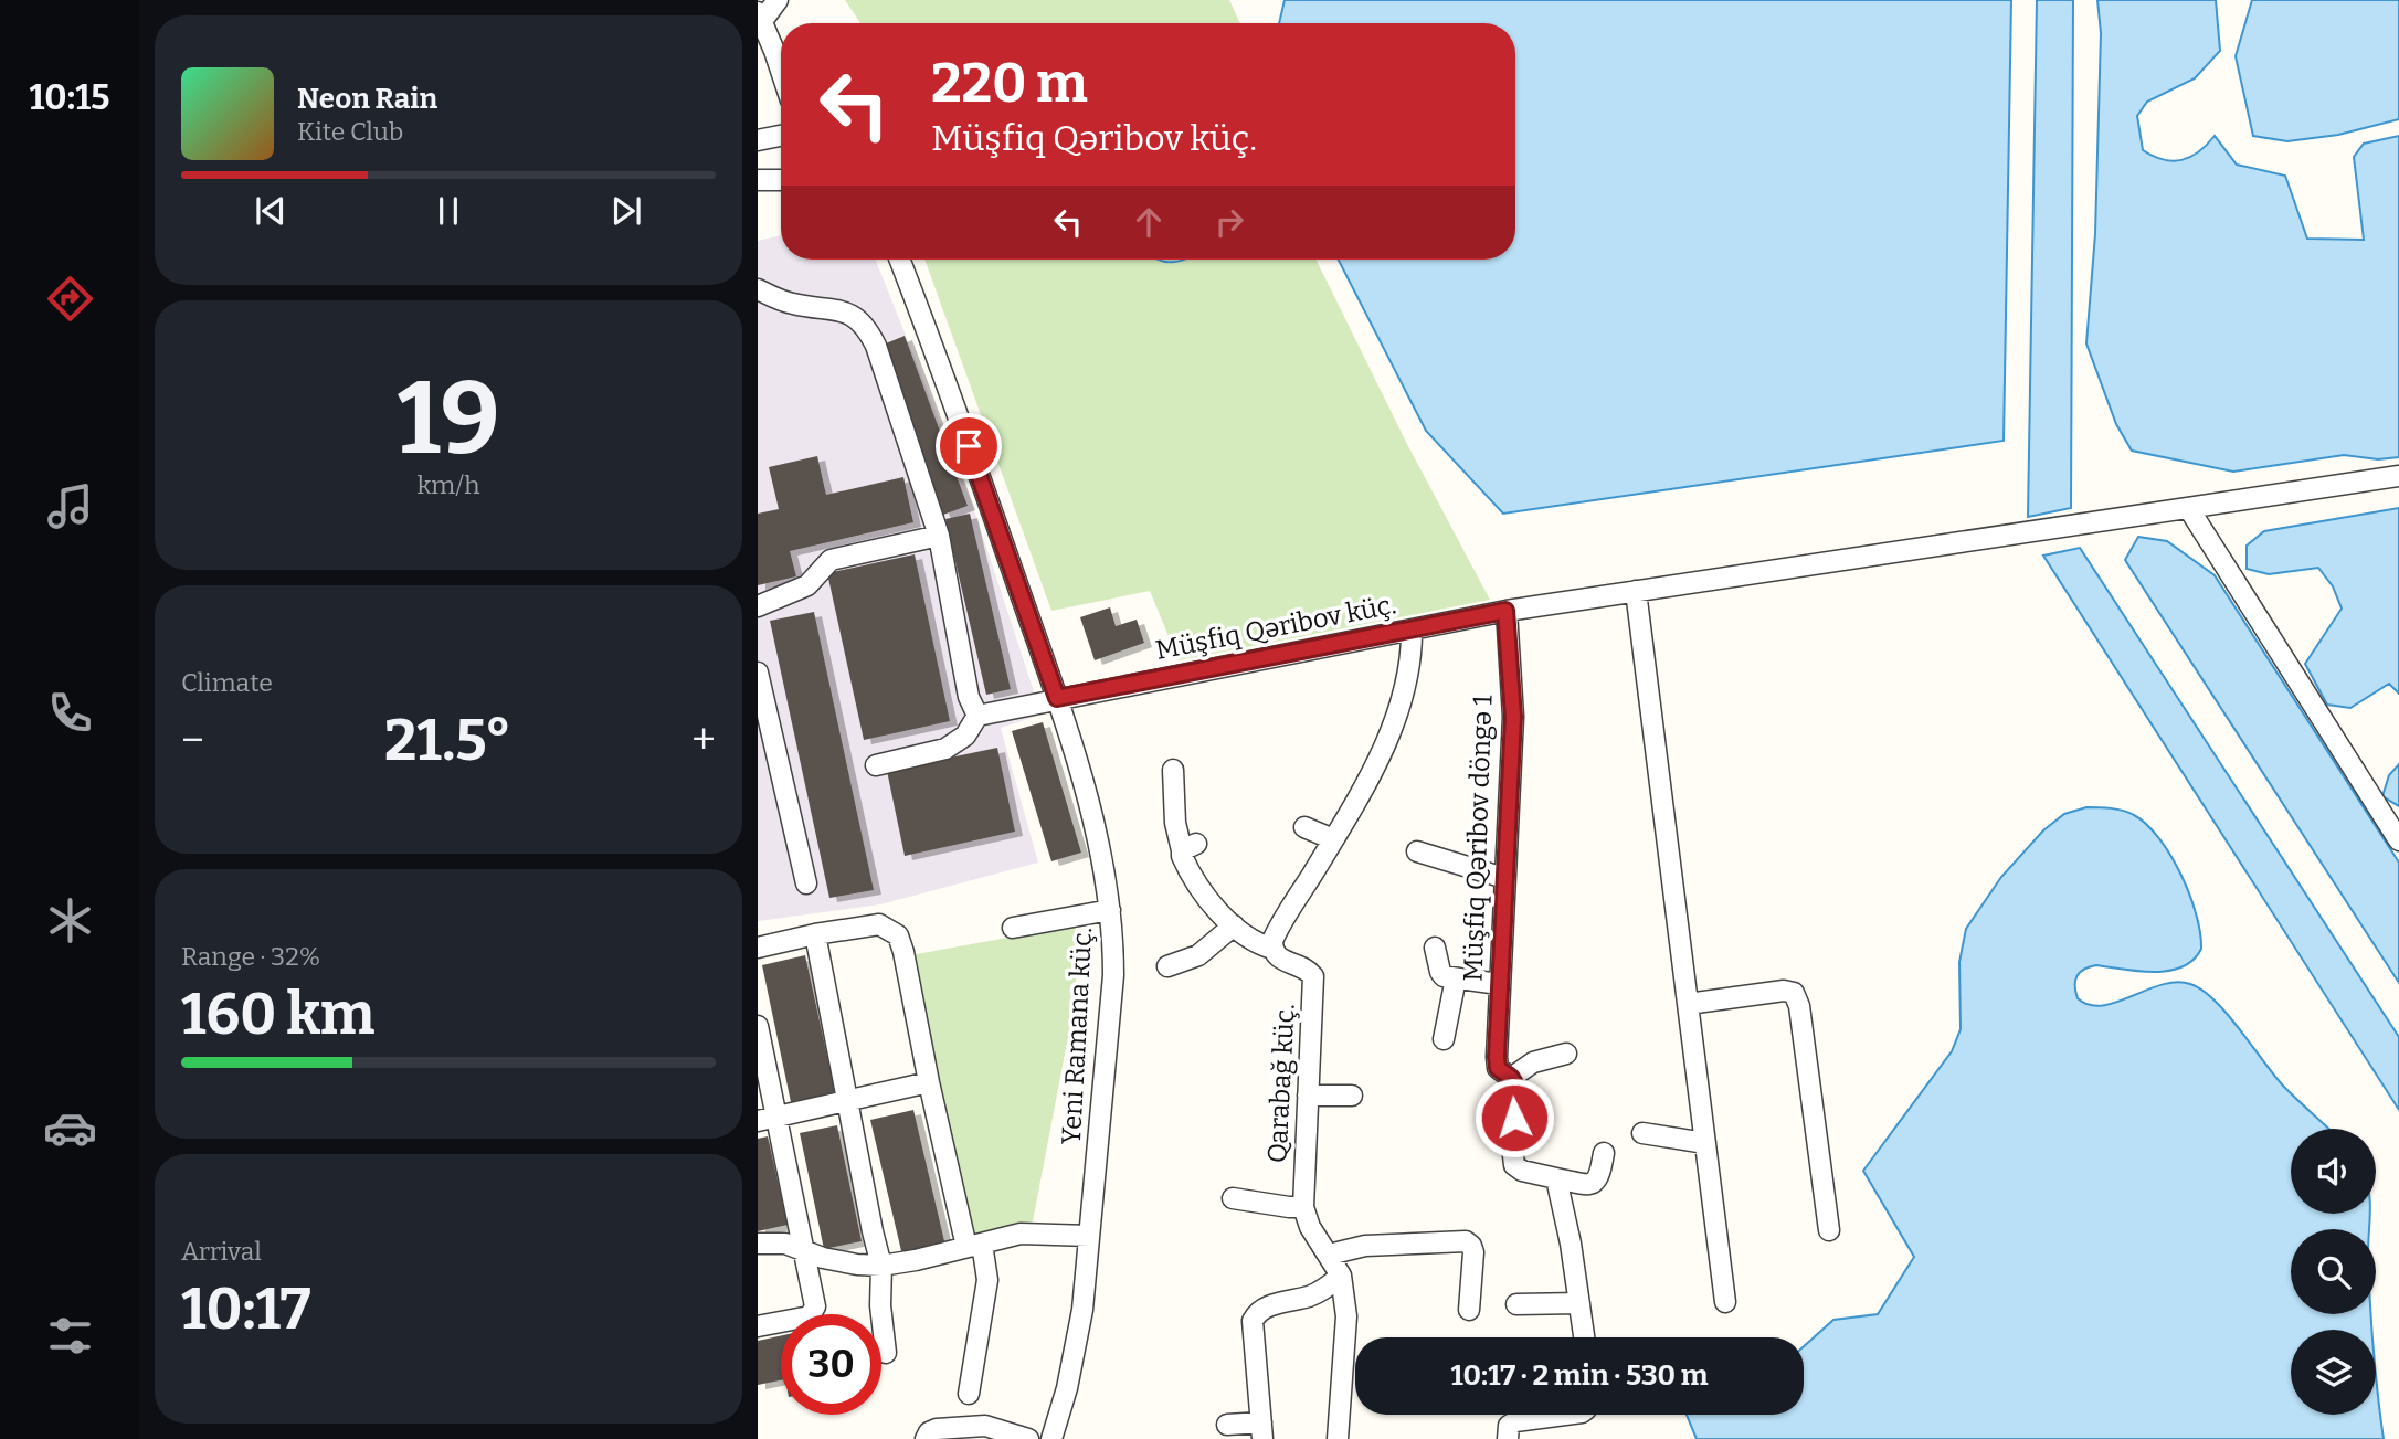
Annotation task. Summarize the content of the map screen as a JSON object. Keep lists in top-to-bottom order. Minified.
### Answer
{"streets":{"street":["Müşfiq Qəribov küç.","Müşfiq Qəribov döngə 1","Yeni Ramana küç.","Qarabağ küç."]},"crossings":[["Müşfiq Qəribov küç.","Müşfiq Qəribov döngə 1"],["Müşfiq Qəribov küç.","Yeni Ramana küç."]],"page":{"tabs":"10:15","turn":["220 m","Müşfiq Qəribov küç."],"song":["Neon Rain","Kite Club"],"tile":[["19","km/h"],"Climate",["Range · 32%","160 km"],["Arrival","10:17"]],"heat":["−","21.5°","+"],"limit":"30","trip":"10:17 · 2 min · 530 m"}}
